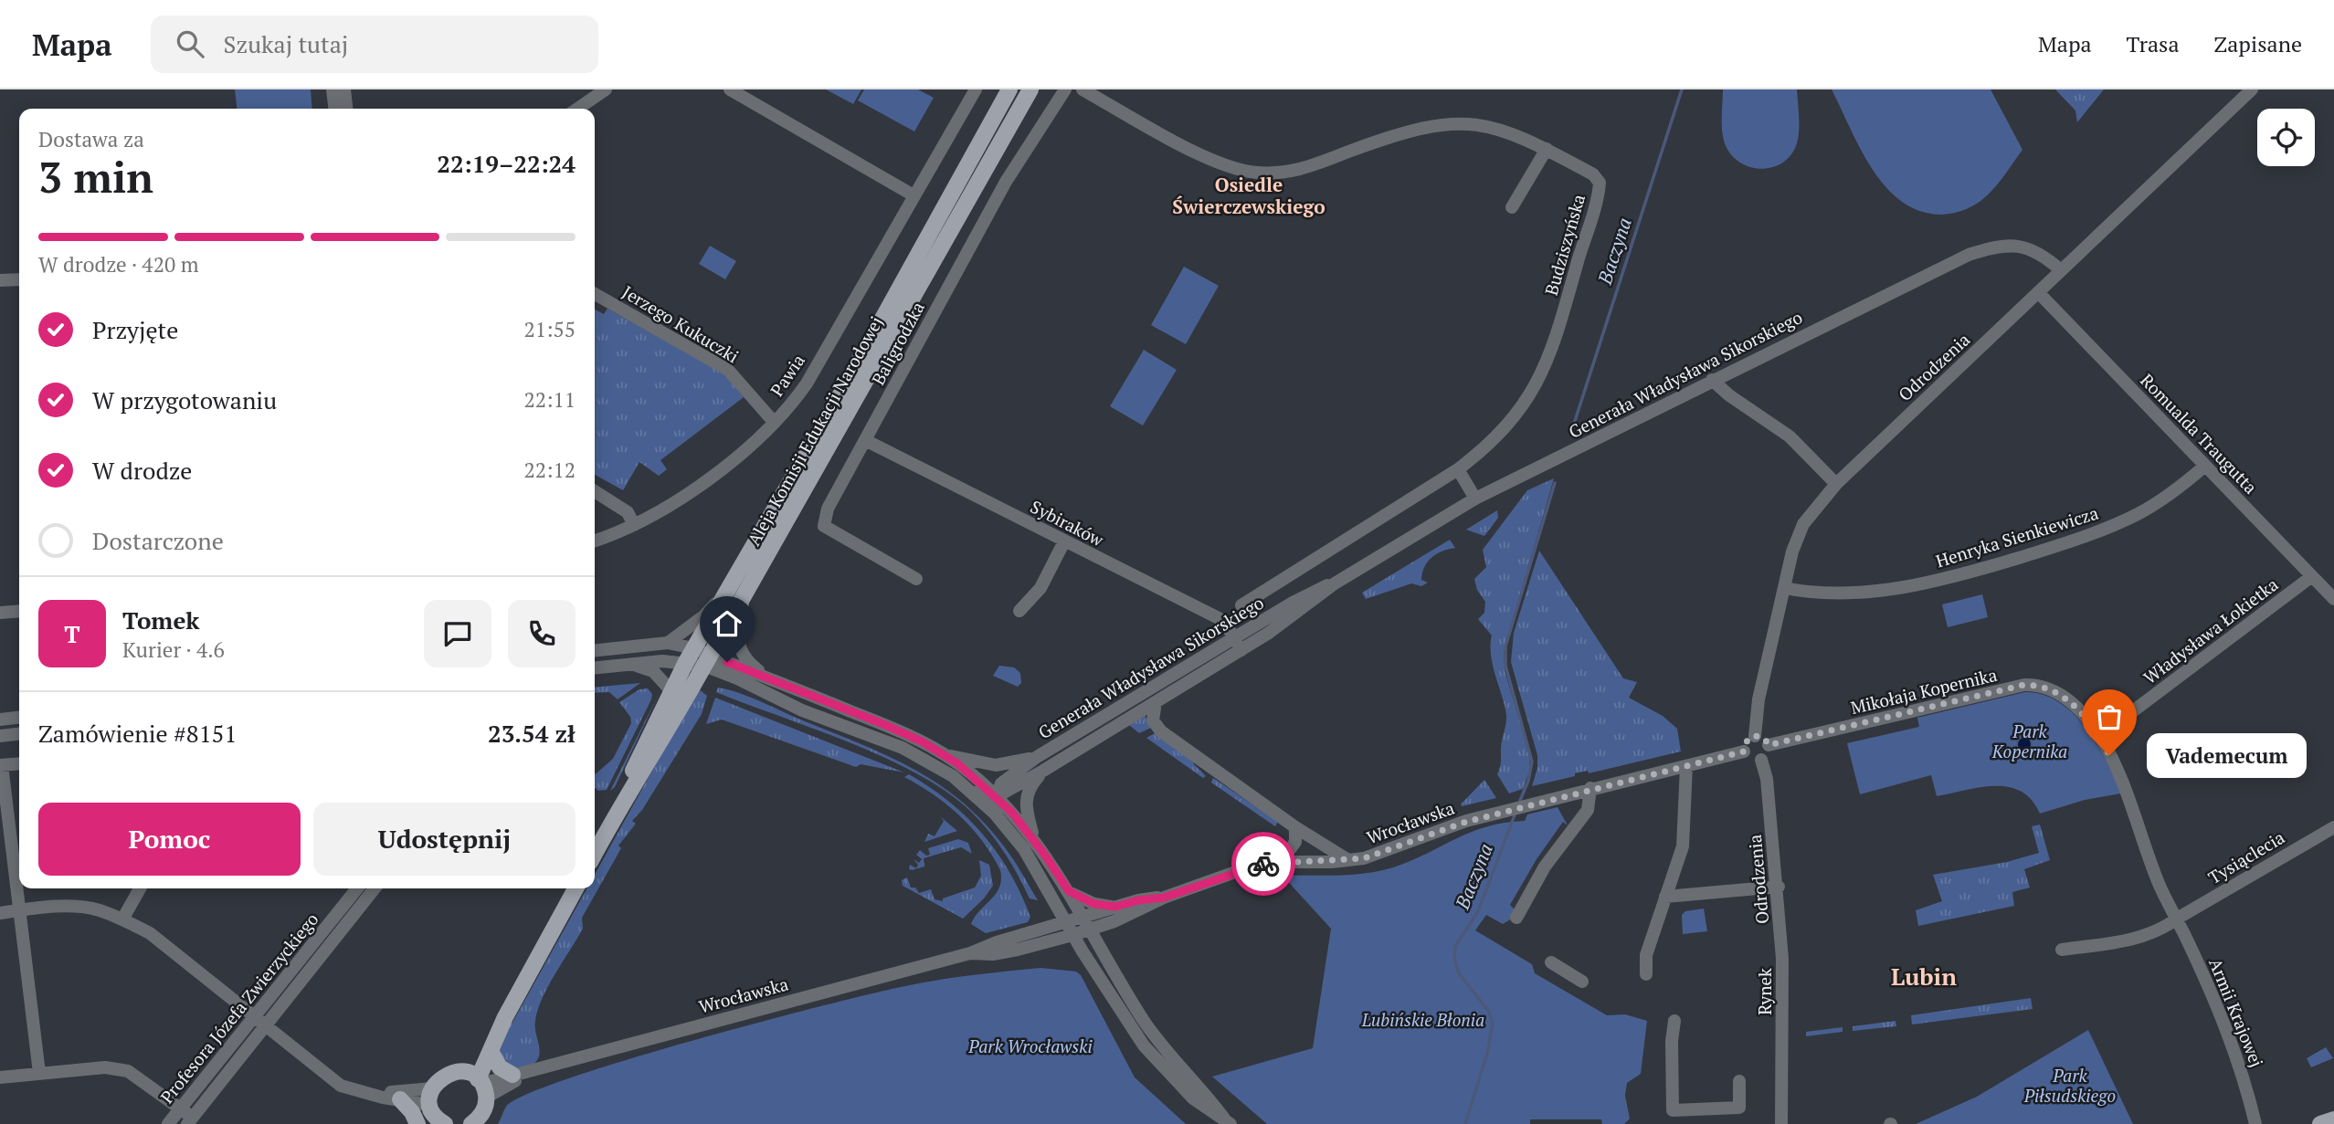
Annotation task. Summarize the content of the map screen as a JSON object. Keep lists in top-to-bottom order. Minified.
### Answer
{"streets":{"main road":["Aleja Komisji Edukacji Narodowej"],"street":["Budziszyńska","Jerzego Kukuczki","Baligrodzka","Odrodzenia","Generała Władysława Sikorskiego","Pawia","Romualda Traugutta","Sybiraków","Henryka Sienkiewicza","Władysława Łokietka","Mikołaja Kopernika","Wrocławska","Tysiąclecia","Rynek","Profesora Józefa Zwierzyckiego","Armii Krajowej"]},"crossings":[["Jerzego Kukuczki","Pawia"],["Baligrodzka","Sybiraków"],["Odrodzenia","Generała Władysława Sikorskiego"],["Odrodzenia","Romualda Traugutta"],["Odrodzenia","Henryka Sienkiewicza"],["Odrodzenia","Mikołaja Kopernika"],["Odrodzenia","Wrocławska"],["Odrodzenia","Rynek"],["Generała Władysława Sikorskiego","Sybiraków"],["Romualda Traugutta","Henryka Sienkiewicza"],["Romualda Traugutta","Władysława Łokietka"],["Władysława Łokietka","Mikołaja Kopernika"],["Mikołaja Kopernika","Wrocławska"],["Mikołaja Kopernika","Tysiąclecia"],["Mikołaja Kopernika","Armii Krajowej"],["Tysiąclecia","Armii Krajowej"]],"districts":["Osiedle Świerczewskiego","Lubin"],"water":["Baczyna"],"parks":["Park Kopernika","Lubińskie Błonia","Park Wrocławski","Park Piłsudskiego"],"places":["Vademecum"],"page":{"header":"Mapa","search":"Szukaj tutaj","nav":["Mapa","Trasa","Zapisane"],"heading":["3 min","Dostawa za","22:19–22:24"],"panel":["Tomek","Kurier · 4.6","Zamówienie #8151","23.54 zł"],"bar":"W drodze · 420 m","list":[["Przyjęte","21:55"],["W przygotowaniu","22:11"],["W drodze","22:12"],"Dostarczone"],"round":"T","bubble":"Vademecum","buttons":["Pomoc","Udostępnij"]}}
